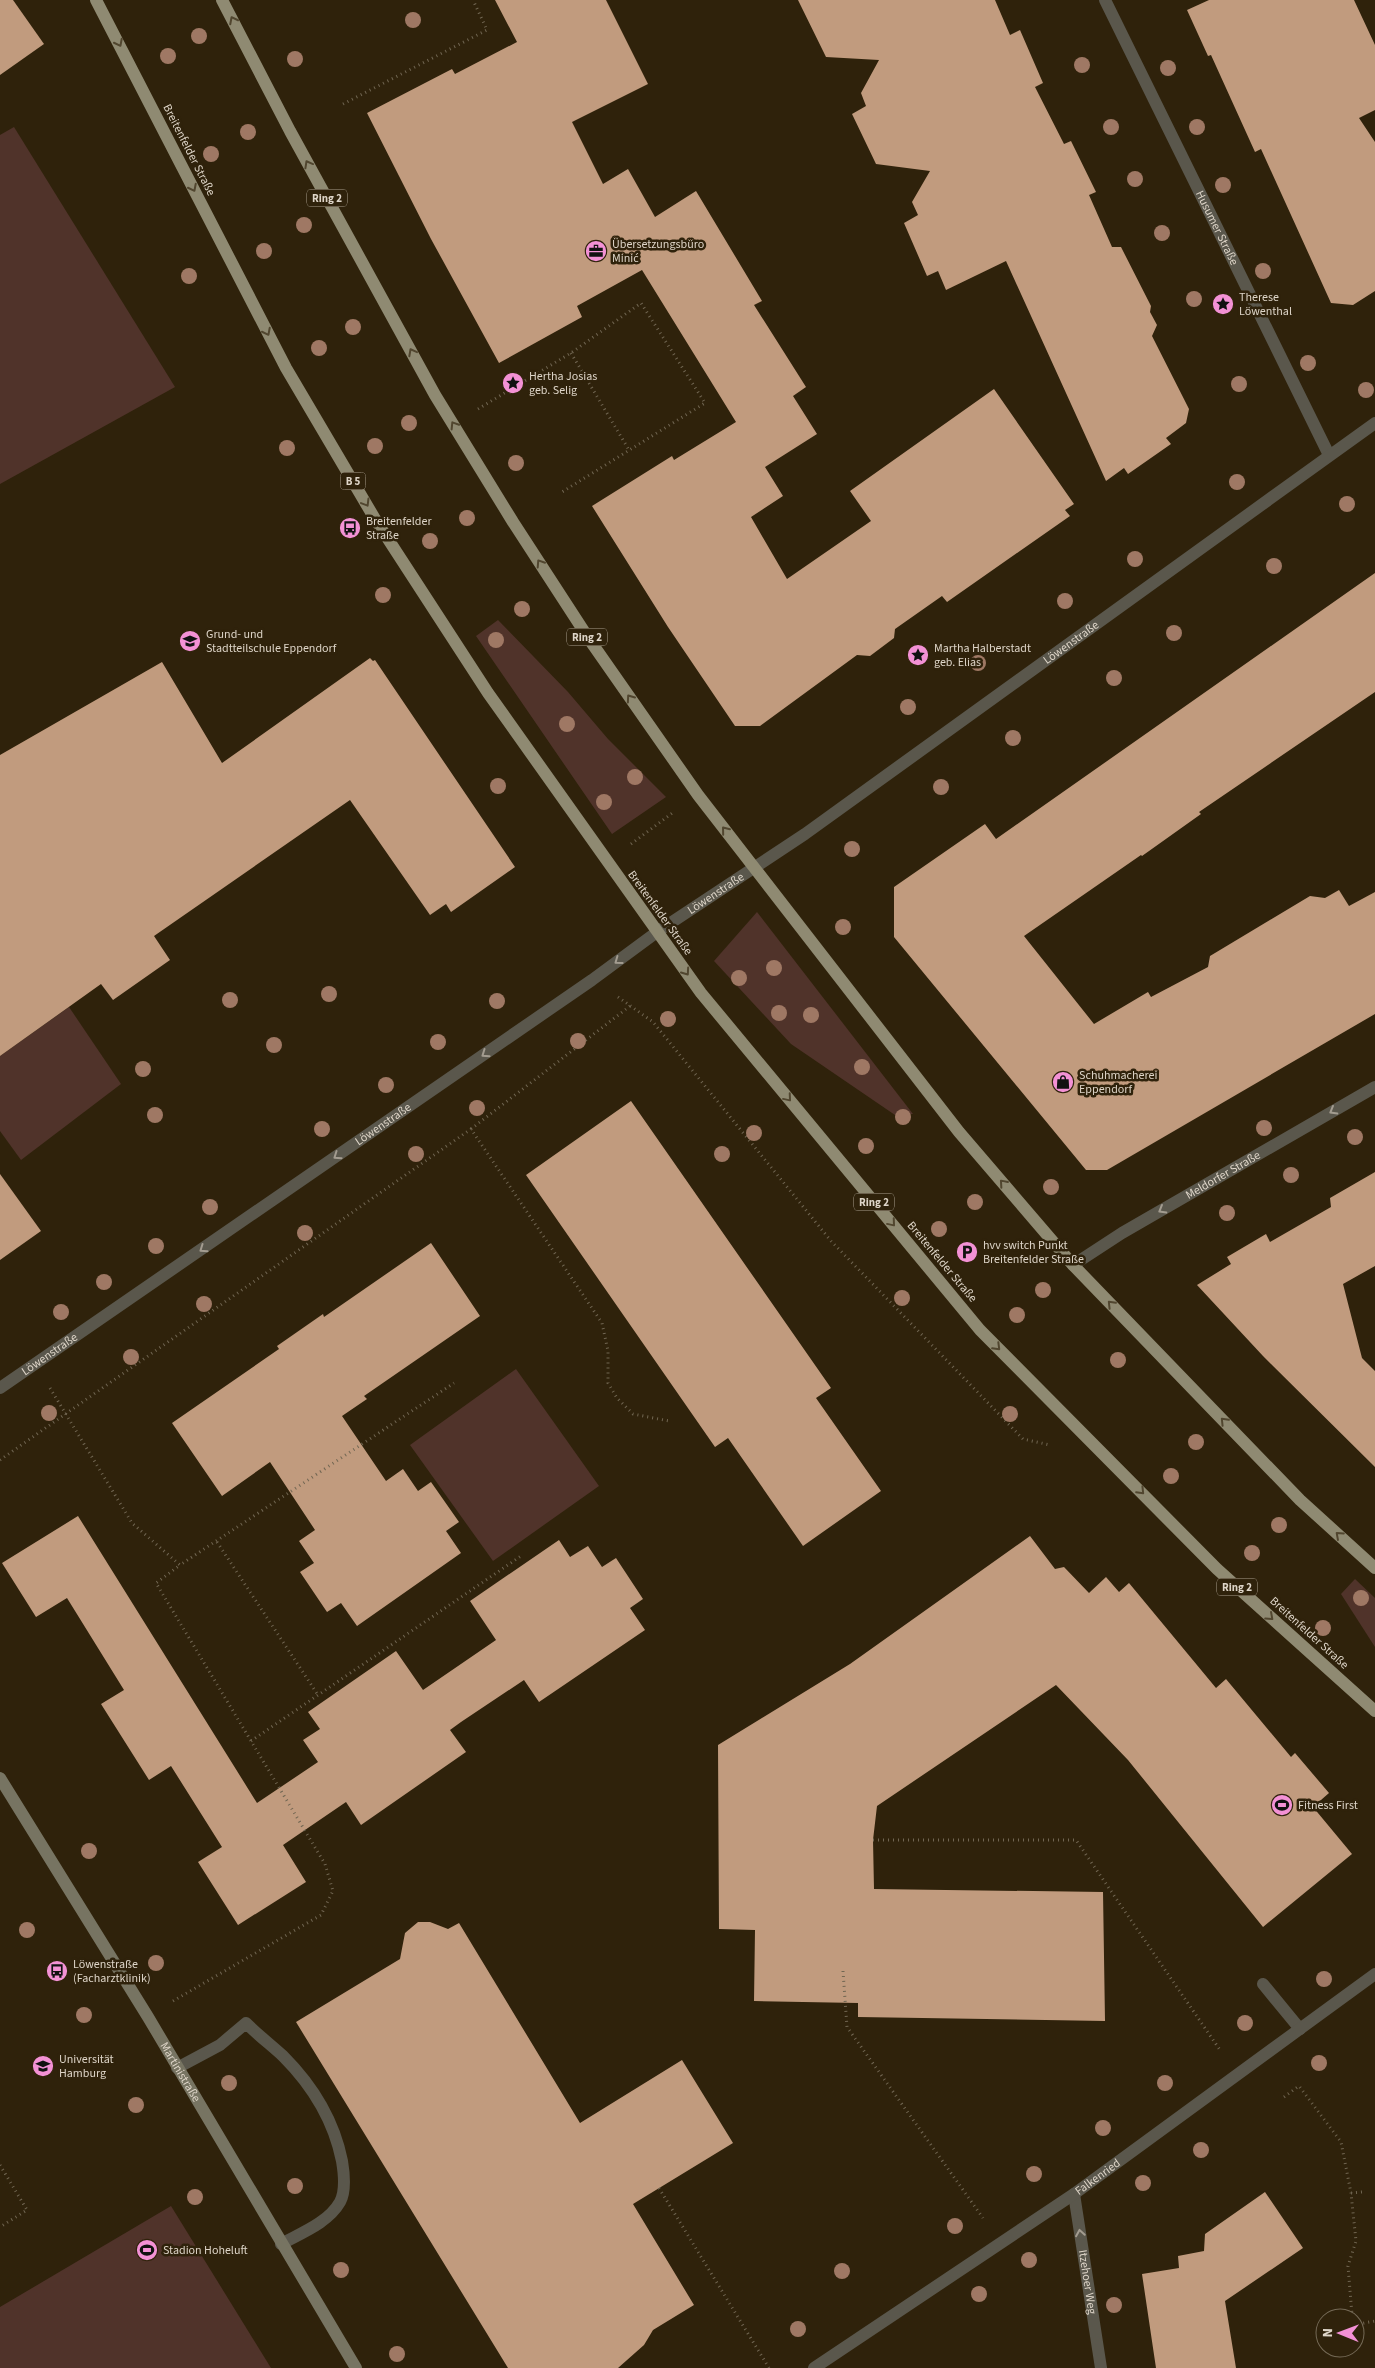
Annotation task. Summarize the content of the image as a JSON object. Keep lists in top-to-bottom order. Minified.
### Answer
{"streets":{"main road":["Breitenfelder Straße","Ring 2","B 5"],"street":["Husumer Straße","Löwenstraße","Meldorfer Straße","Martinistraße","Falkenried","Itzehoer Weg"]},"crossings":[["Breitenfelder Straße","Löwenstraße"],["Ring 2","Löwenstraße"],["Ring 2","Meldorfer Straße"],["Husumer Straße","Löwenstraße"],["Falkenried","Itzehoer Weg"]],"one_way":["Löwenstraße","Meldorfer Straße","Itzehoer Weg"],"places":{"office":["Übersetzungsbüro Minić"],"place":["Therese Löwenthal","Hertha Josias geb. Selig","Martha Halberstadt geb. Elias"],"bus stop":["Breitenfelder Straße","Löwenstraße (Facharztklinik)"],"school or university":["Grund- und Stadtteilschule Eppendorf","Universität Hamburg"],"shop":["Schuhmacherei Eppendorf"],"parking":["hvv switch Punkt Breitenfelder Straße"],"sports":["Fitness First","Stadion Hoheluft"]},"north":"left"}
